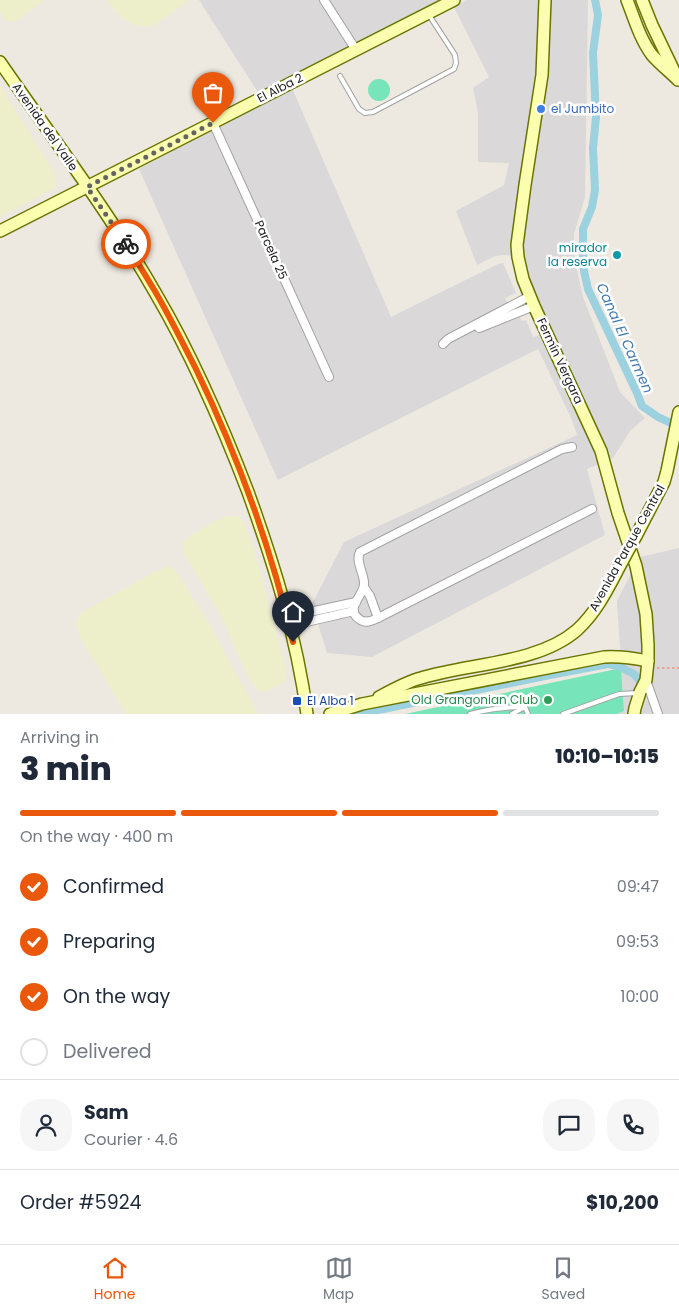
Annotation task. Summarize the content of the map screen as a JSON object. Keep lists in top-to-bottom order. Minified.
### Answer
{"streets":{"street":["El Alba 2","Avenida del Valle","Parcela 25","Fermín Vergara","Avenida Parque Central"]},"crossings":[["El Alba 2","Avenida del Valle"],["El Alba 2","Parcela 25"]],"water":["Canal El Carmen"],"places":{"other":["el Jumbito","mirador la reserva","Old Grangonian Club"],"transit":["El Alba 1"]},"page":{"heading":["3 min","Arriving in","10:10–10:15"],"panel":["Sam","Courier · 4.6","Order #5924","$10,200"],"bar":"On the way · 400 m","list":[["Confirmed","09:47"],["Preparing","09:53"],["On the way","10:00"],"Delivered"],"tabs":["Home","Map","Saved"]}}
